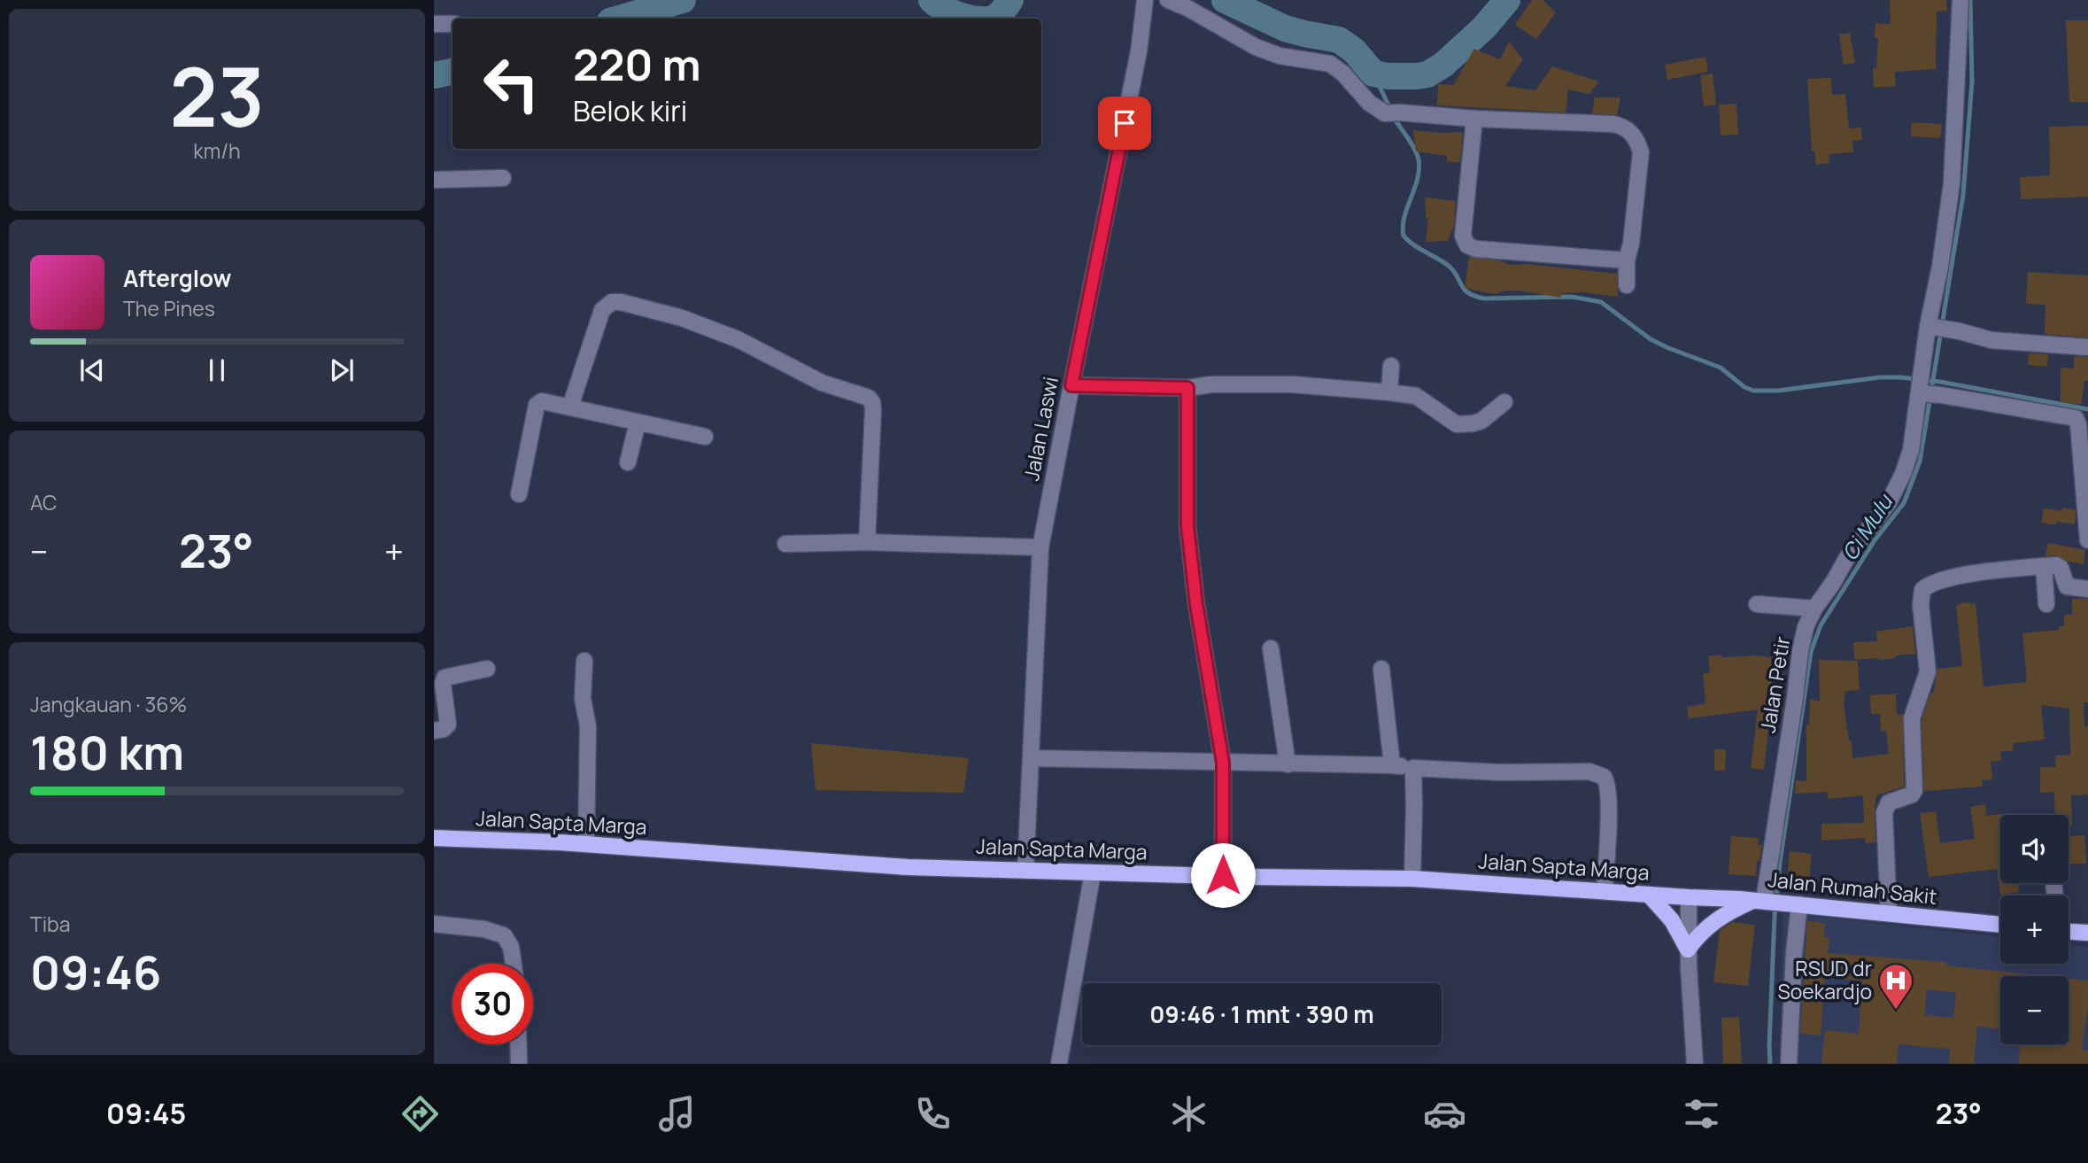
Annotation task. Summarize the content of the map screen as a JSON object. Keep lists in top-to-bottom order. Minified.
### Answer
{"streets":{"main road":["Jalan Sapta Marga","Jalan Rumah Sakit"],"street":["Jalan Laswi","Jalan Petir"]},"crossings":[["Jalan Laswi","Jalan Sapta Marga"],["Jalan Petir","Jalan Rumah Sakit"],["Jalan Sapta Marga","Jalan Rumah Sakit"]],"water":["Ci Mulu"],"places":{"hospital":["RSUD dr Soekardjo"]},"page":{"tile":[["23","km/h"],"AC",["Jangkauan · 36%","180 km"],["Tiba","09:46"]],"turn":["220 m","Belok kiri"],"song":["Afterglow","The Pines"],"heat":["−","23°","+"],"map_buttons":["+","−"],"limit":"30","trip":"09:46 · 1 mnt · 390 m","tabs":["09:45","23°"]}}
